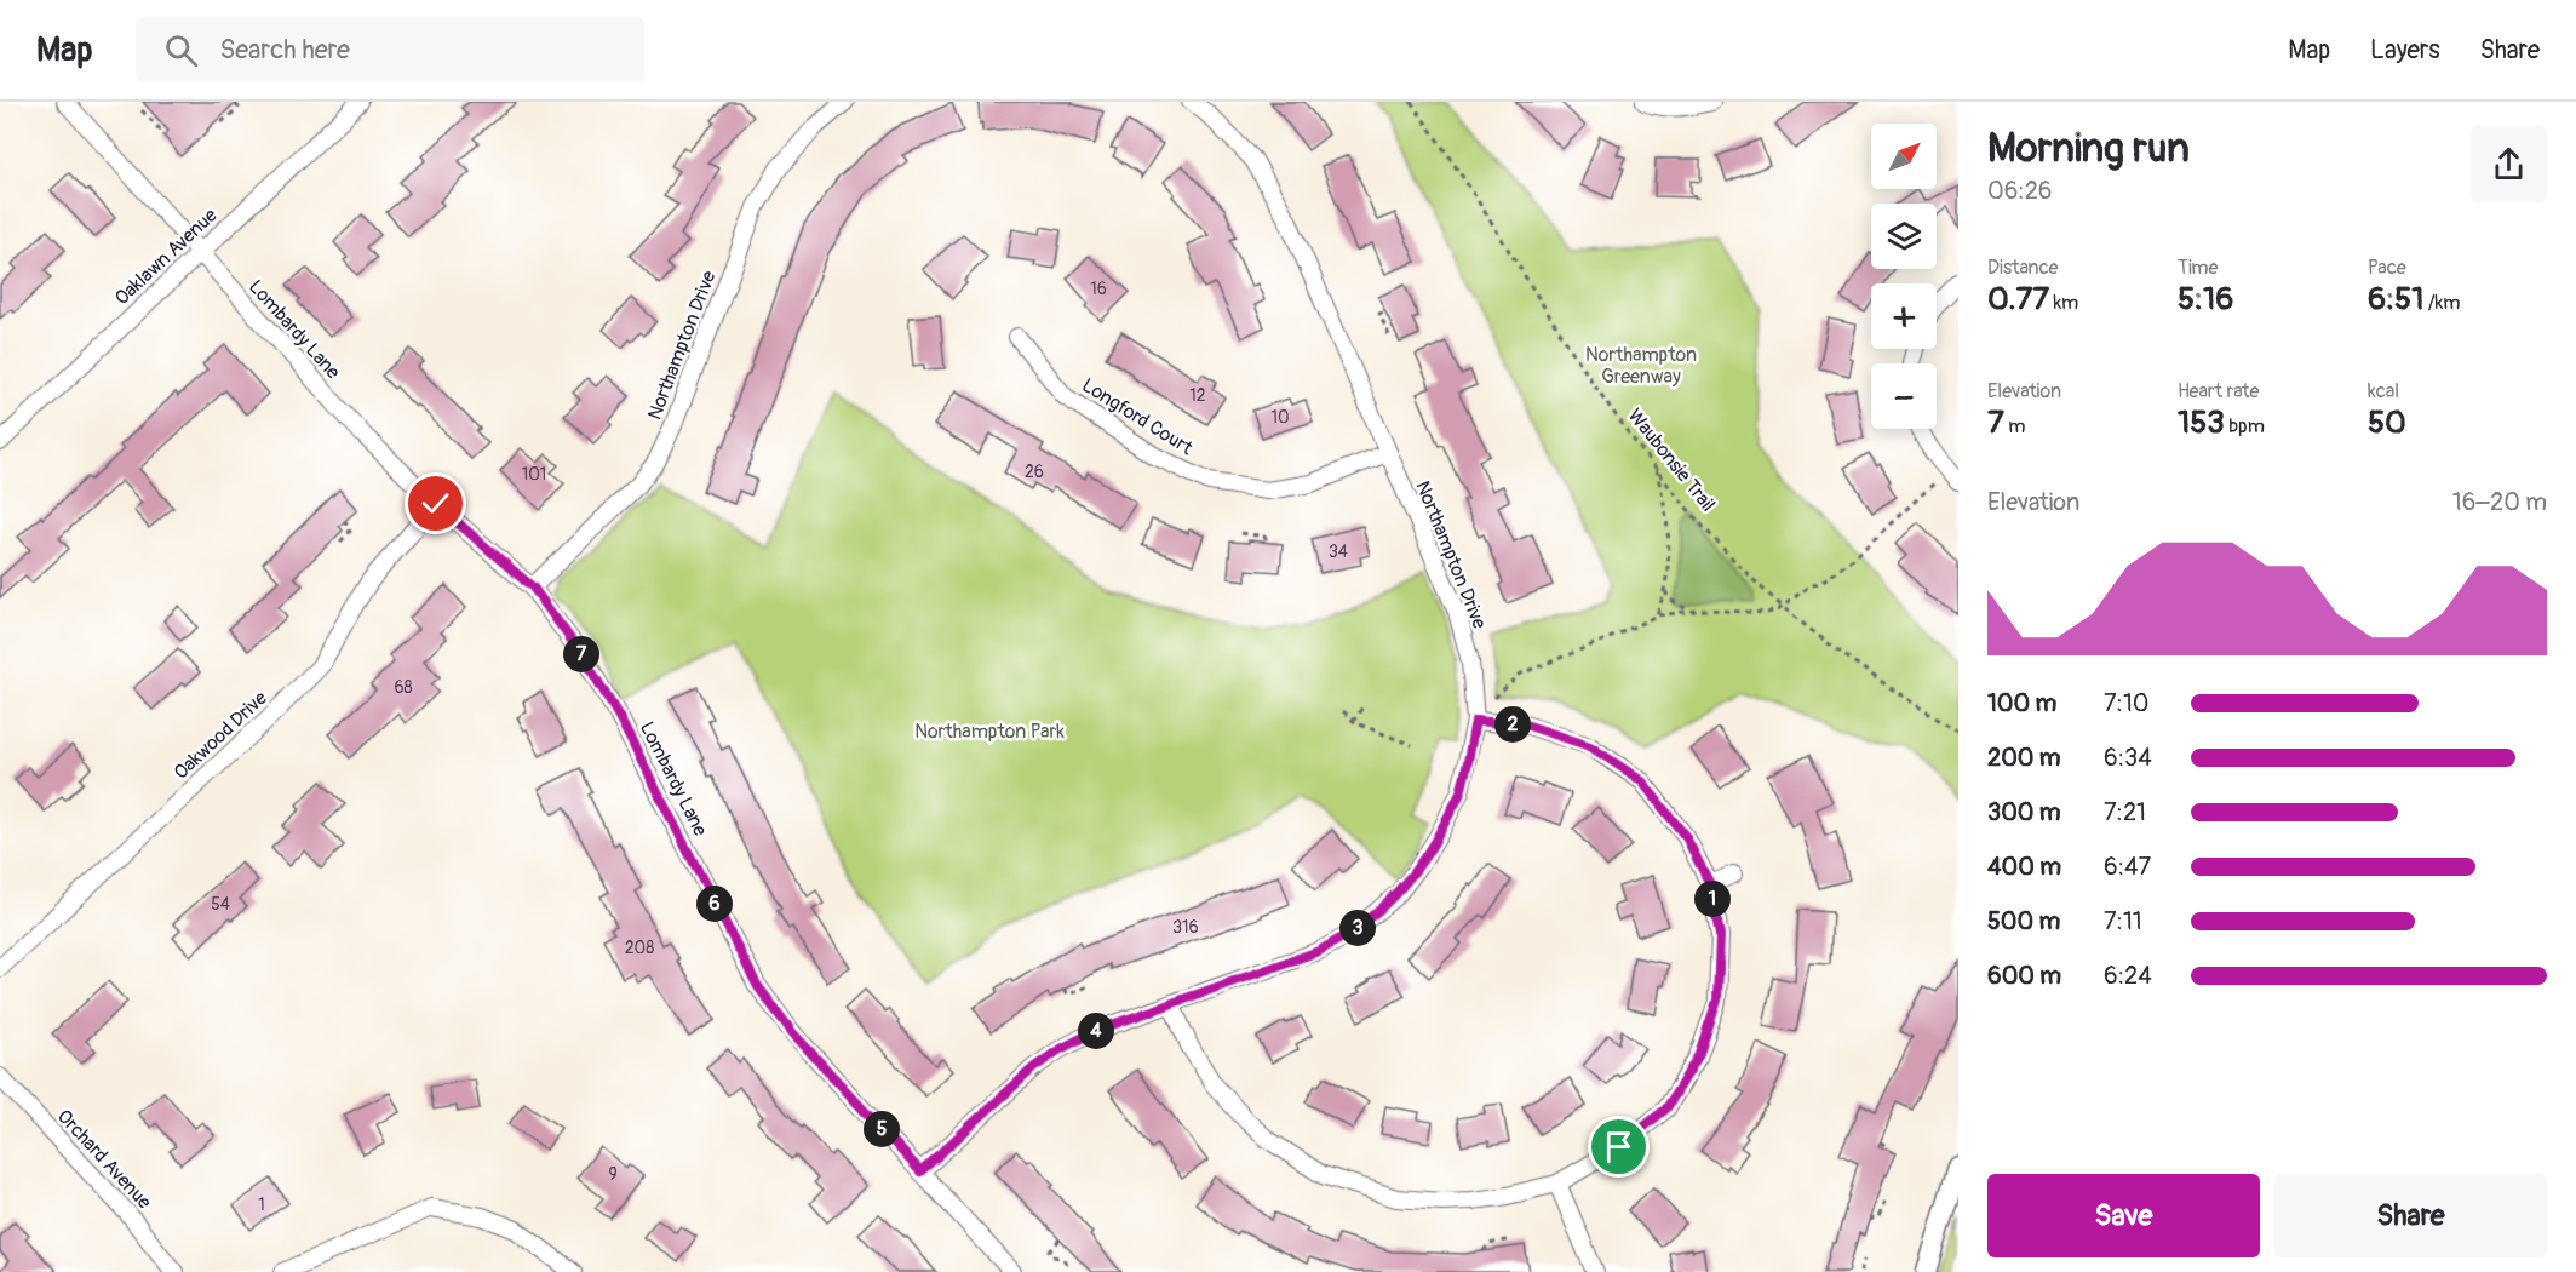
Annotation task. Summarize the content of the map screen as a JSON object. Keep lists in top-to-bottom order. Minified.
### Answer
{"streets":{"street":["Oaklawn Avenue","Lombardy Lane","Northampton Drive","Longford Court","Oakwood Drive","Orchard Avenue"],"path":["Waubonsie Trail"]},"crossings":[["Oaklawn Avenue","Lombardy Lane"],["Lombardy Lane","Northampton Drive"],["Lombardy Lane","Oakwood Drive"],["Northampton Drive","Longford Court"]],"parks":["Northampton Greenway","Northampton Park"],"house_numbers":["16","12","10","26","101","34","68","54","316","208","9","1"],"north":"top right","page":{"header":"Map","search":"Search here","nav":["Map","Layers","Share"],"heading":["Morning run","06:26"],"map_buttons":["+","−"],"stats":[["Distance","0.77 km"],["Time","5:16"],["Pace","6:51 /km"],["Elevation","7 m"],["Heart rate","153 bpm"],["kcal","50"]],"chart":["Elevation","16–20 m"],"pins":["7","2","1","6","3","4","5"],"list":[{"name":"100 m","note":"7:10"},{"name":"200 m","note":"6:34"},{"name":"300 m","note":"7:21"},{"name":"400 m","note":"6:47"},{"name":"500 m","note":"7:11"},{"name":"600 m","note":"6:24"}],"buttons":["Save","Share"]}}
